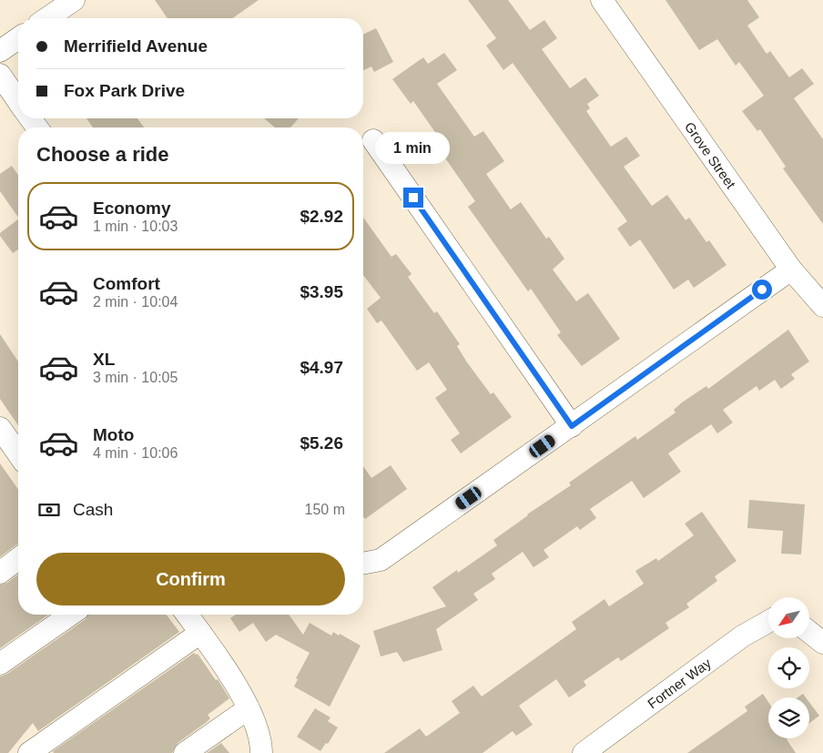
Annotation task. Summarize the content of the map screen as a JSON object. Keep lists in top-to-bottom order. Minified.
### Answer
{"streets":{"street":["Grove Street","Fortner Way"]},"north":"bottom left","page":{"banner":["Merrifield Avenue","Fox Park Drive"],"heading":"Choose a ride","bubble":"1 min","list":[{"name":"Economy","note":"1 min · 10:03","value":"$2.92"},{"name":"Comfort","note":"2 min · 10:04","value":"$3.95"},{"name":"XL","note":"3 min · 10:05","value":"$4.97"},{"name":"Moto","note":"4 min · 10:06","value":"$5.26"}],"pay":["Cash","150 m"],"buttons":"Confirm"}}
